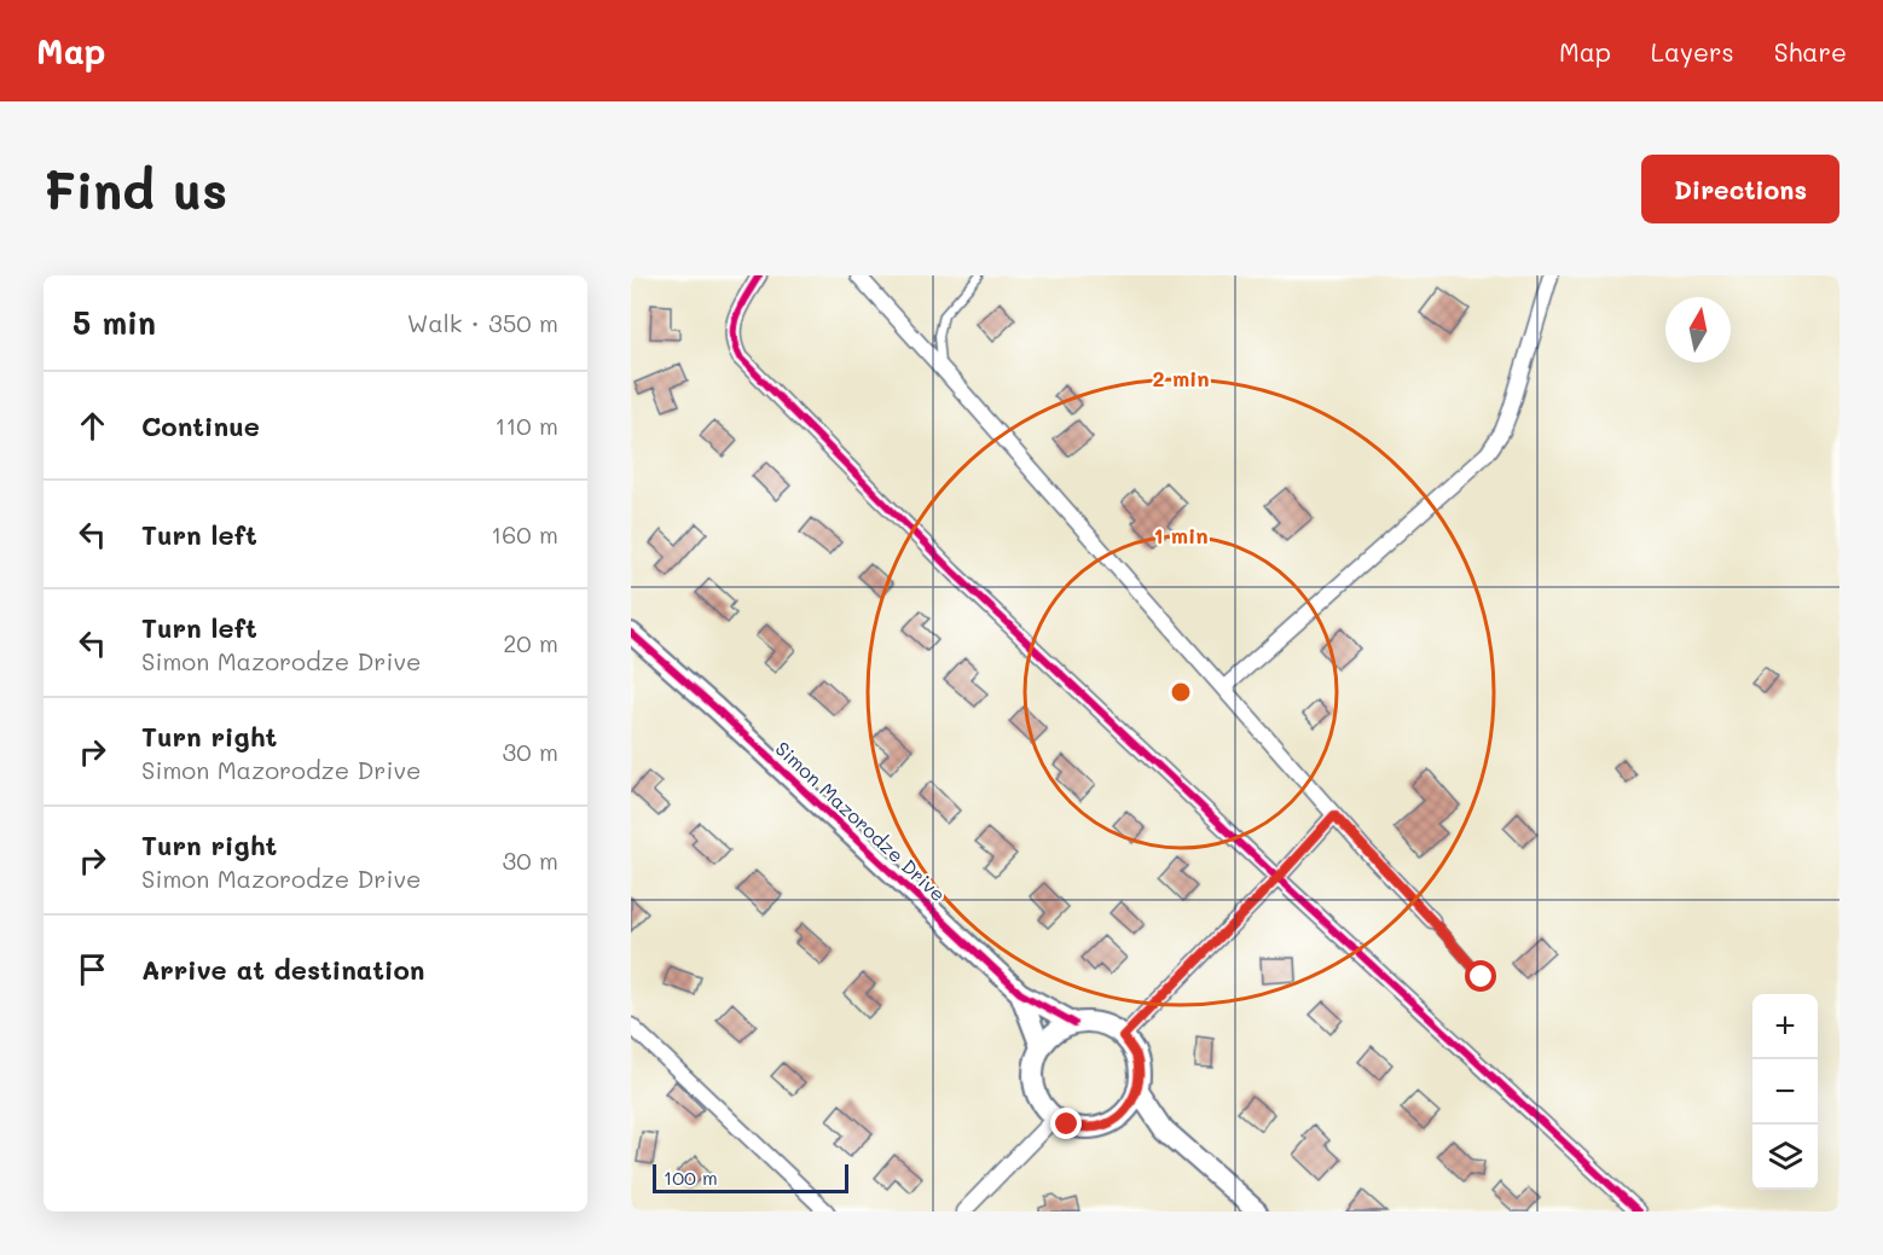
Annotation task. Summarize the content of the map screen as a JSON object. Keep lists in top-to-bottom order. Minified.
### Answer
{"streets":{"street":["Simon Mazorodze Drive"]},"scale_bar":"100 m","north":"top","page":{"header":"Map","nav":["Map","Layers","Share"],"buttons":"Directions","title":"Find us","heading":["5 min","Walk · 350 m"],"list":[["Continue","110 m"],["Turn left","160 m"],["Turn left","Simon Mazorodze Drive","20 m"],["Turn right","Simon Mazorodze Drive","30 m"],["Turn right","Simon Mazorodze Drive","30 m"],"Arrive at destination"],"map_buttons":["+","−"],"scale":"100 m"},"rings":["2 min","1 min"]}
